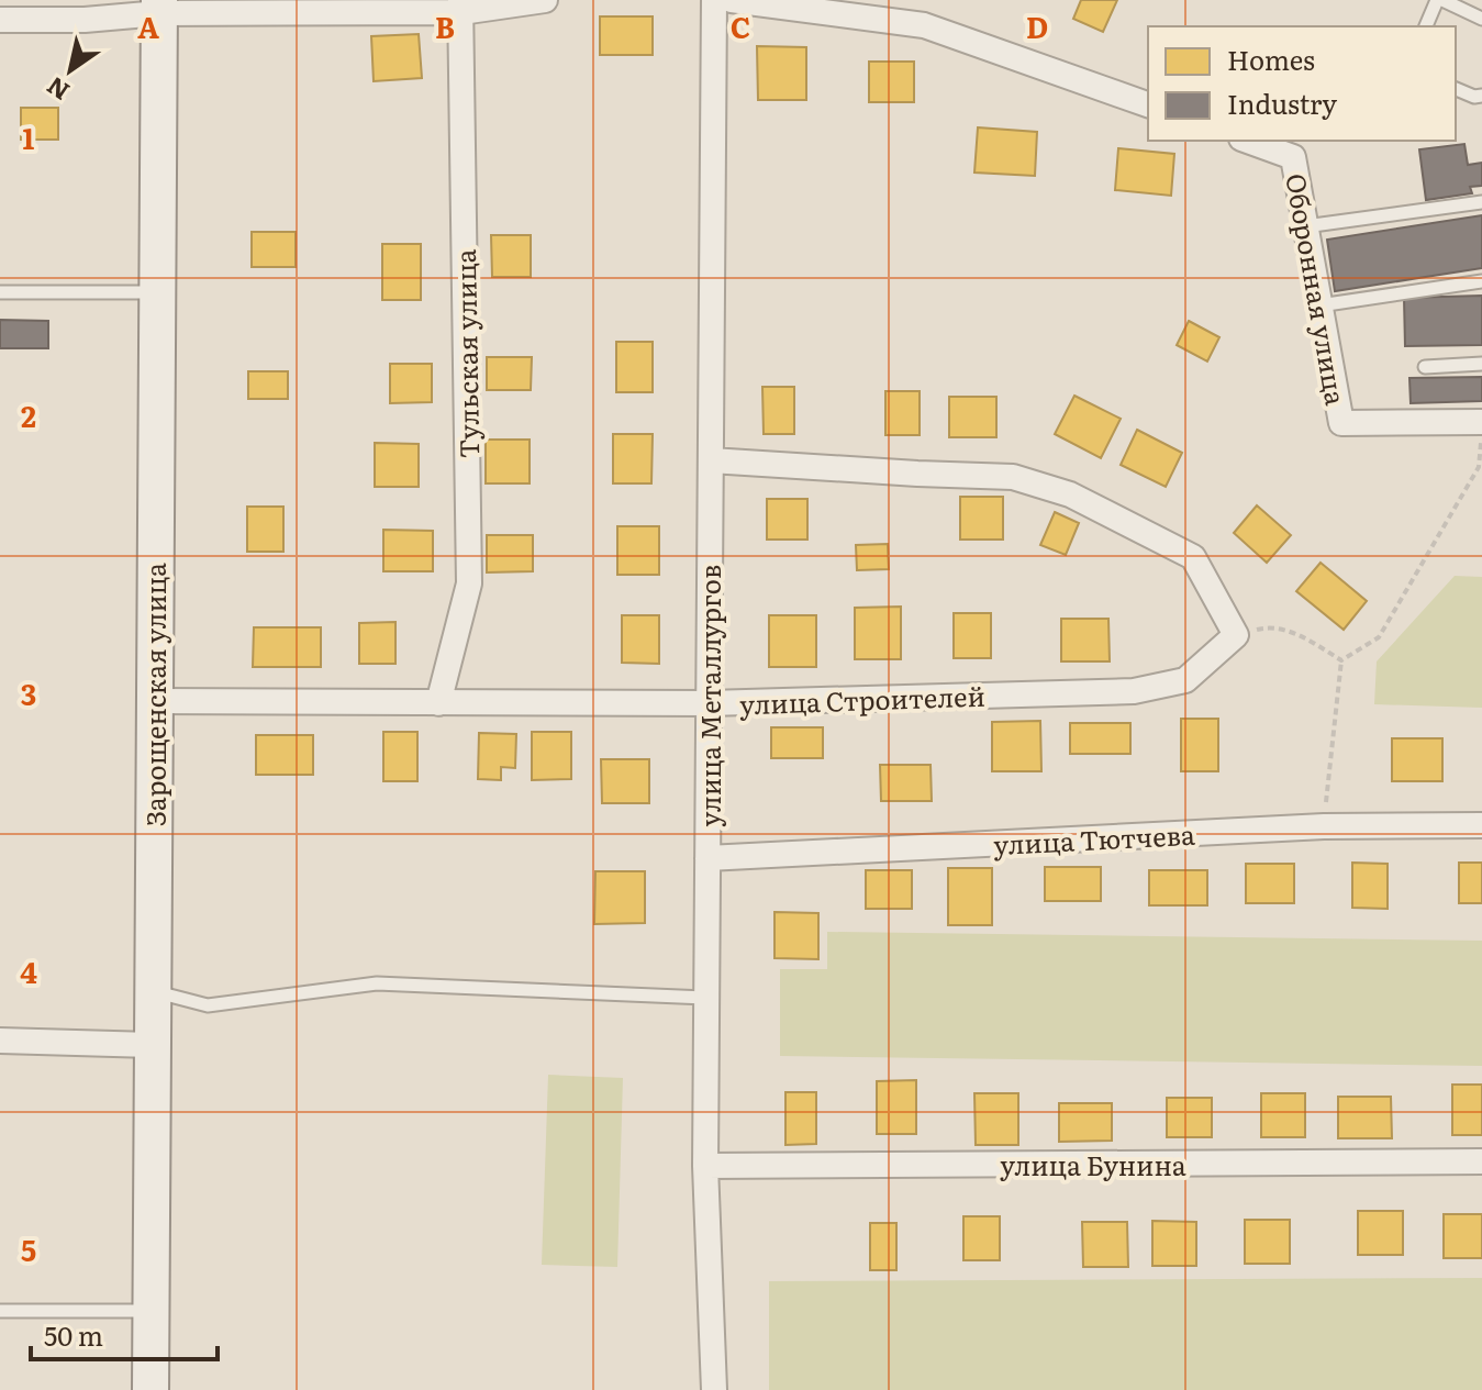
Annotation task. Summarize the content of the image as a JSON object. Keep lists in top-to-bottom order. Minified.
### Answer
{"streets":{"street":["Оборонная улица","Тульская улица","Зарощенская улица","улица Металлургов","улица Строителей","улица Тютчева","улица Бунина"]},"crossings":[["Тульская улица","улица Строителей"],["Зарощенская улица","улица Строителей"],["улица Металлургов","улица Строителей"],["улица Металлургов","улица Тютчева"],["улица Металлургов","улица Бунина"]],"legend":["Homes","Industry"],"scale_bar":"50 m","north":"bottom left","grid":{"columns":["A","B","C","D"],"rows":["1","2","3","4","5"]}}
